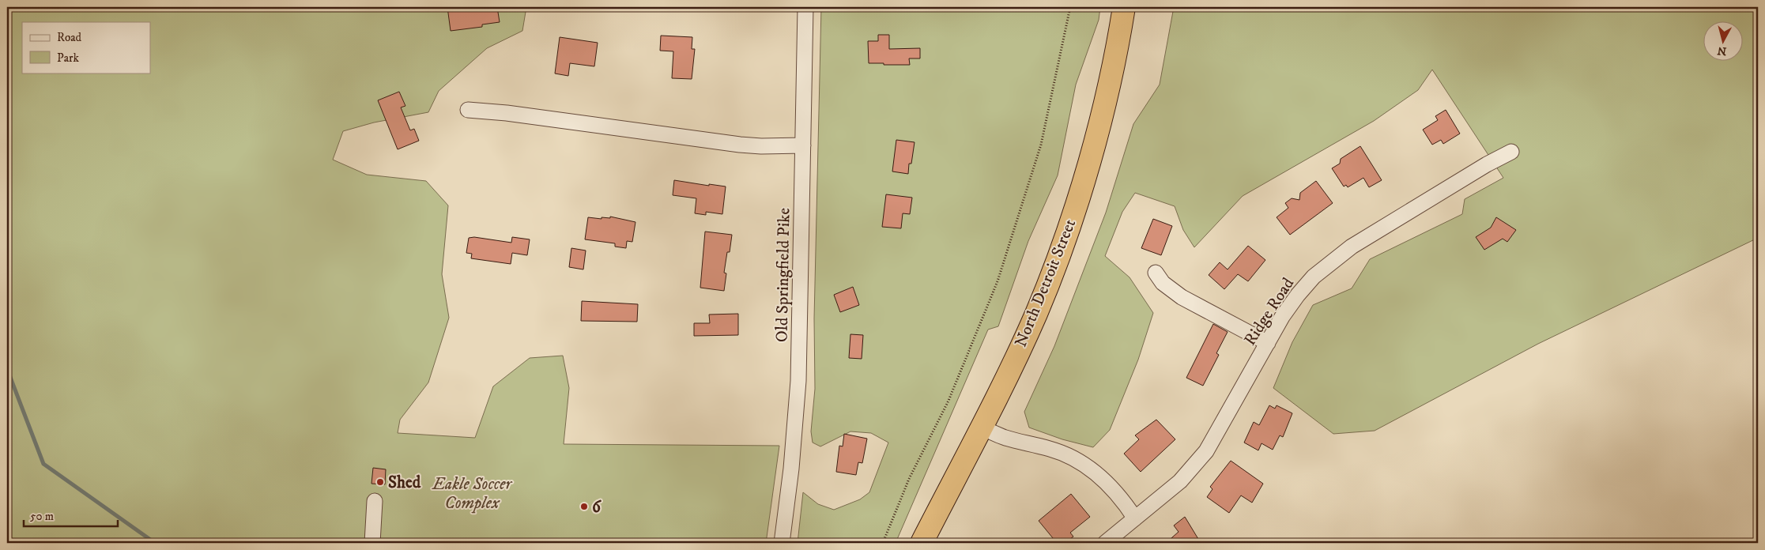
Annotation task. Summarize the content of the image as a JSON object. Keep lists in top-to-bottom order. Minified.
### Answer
{"streets":{"highway":["North Detroit Street"],"street":["Old Springfield Pike","Ridge Road"]},"parks":["Eakle Soccer Complex"],"places":["Shed","6"],"legend":["Road","Park"],"scale_bar":"50 m","north":"bottom"}
